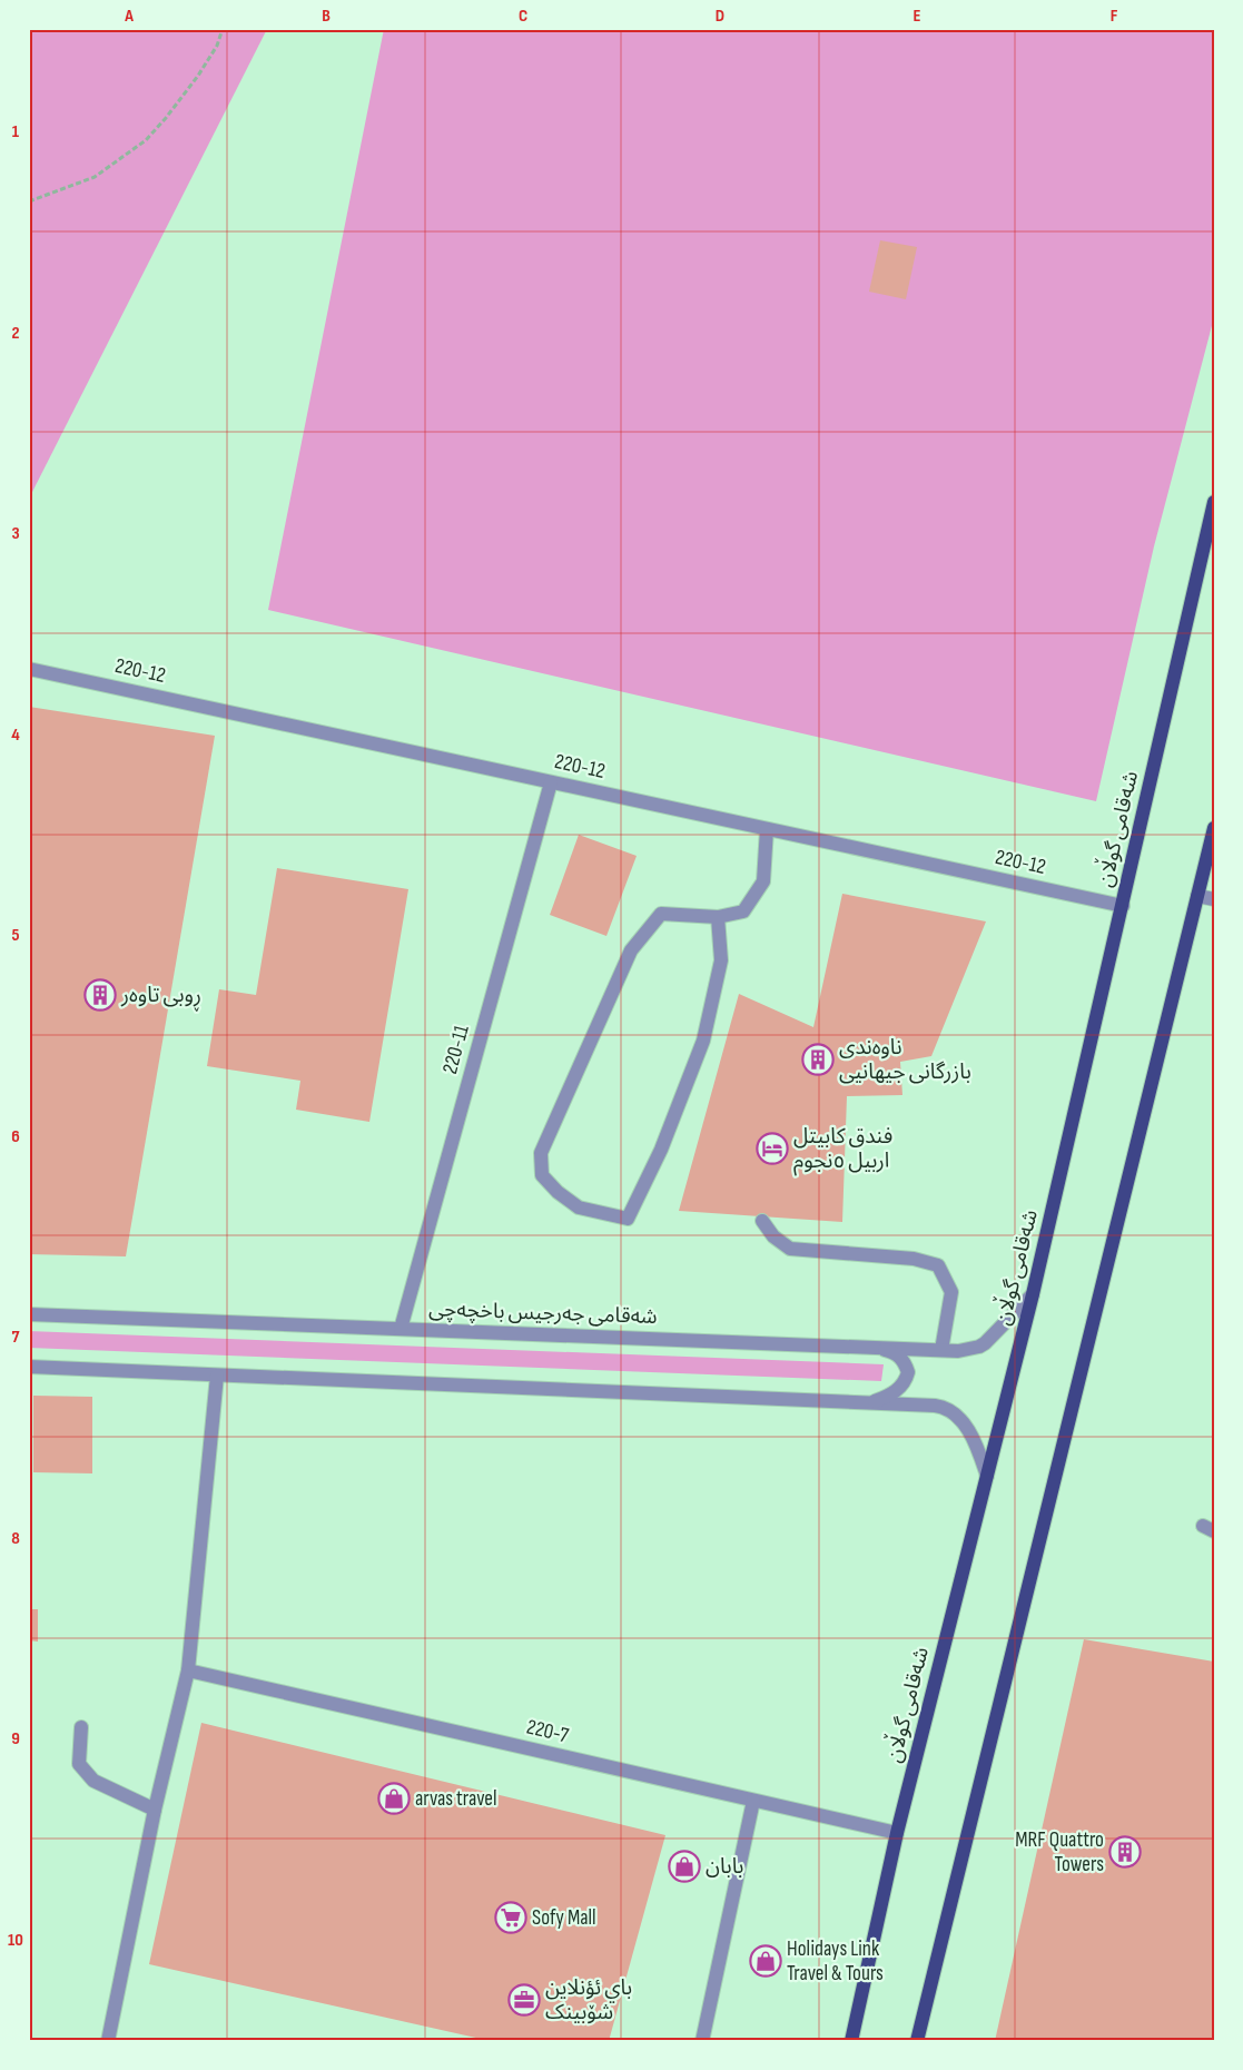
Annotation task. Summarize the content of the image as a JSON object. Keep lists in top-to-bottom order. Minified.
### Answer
{"streets":{"main road":["شەقامی گوڵان"],"street":["220-12","220-11","شەقامی جەرجیس باخچەچی","220-7"]},"crossings":[["220-12","شەقامی گوڵان"],["220-12","220-11"],["شەقامی گوڵان","شەقامی جەرجیس باخچەچی"],["شەقامی گوڵان","220-7"],["220-11","شەقامی جەرجیس باخچەچی"]],"places":{"building":["ڕوبی تاوەر","ناوەندی بازرگانی جیهانیی","MRF Quattro Towers"],"hotel":["فندق كابيتل اربيل ٥نجوم"],"shop":["arvas travel","بابان","Holidays Link Travel & Tours"],"supermarket":["Sofy Mall"],"office":["باي ئؤنلاین شۆبینک"]},"grid":{"columns":["A","B","C","D","E","F"],"rows":["1","2","3","4","5","6","7","8","9","10"]}}
